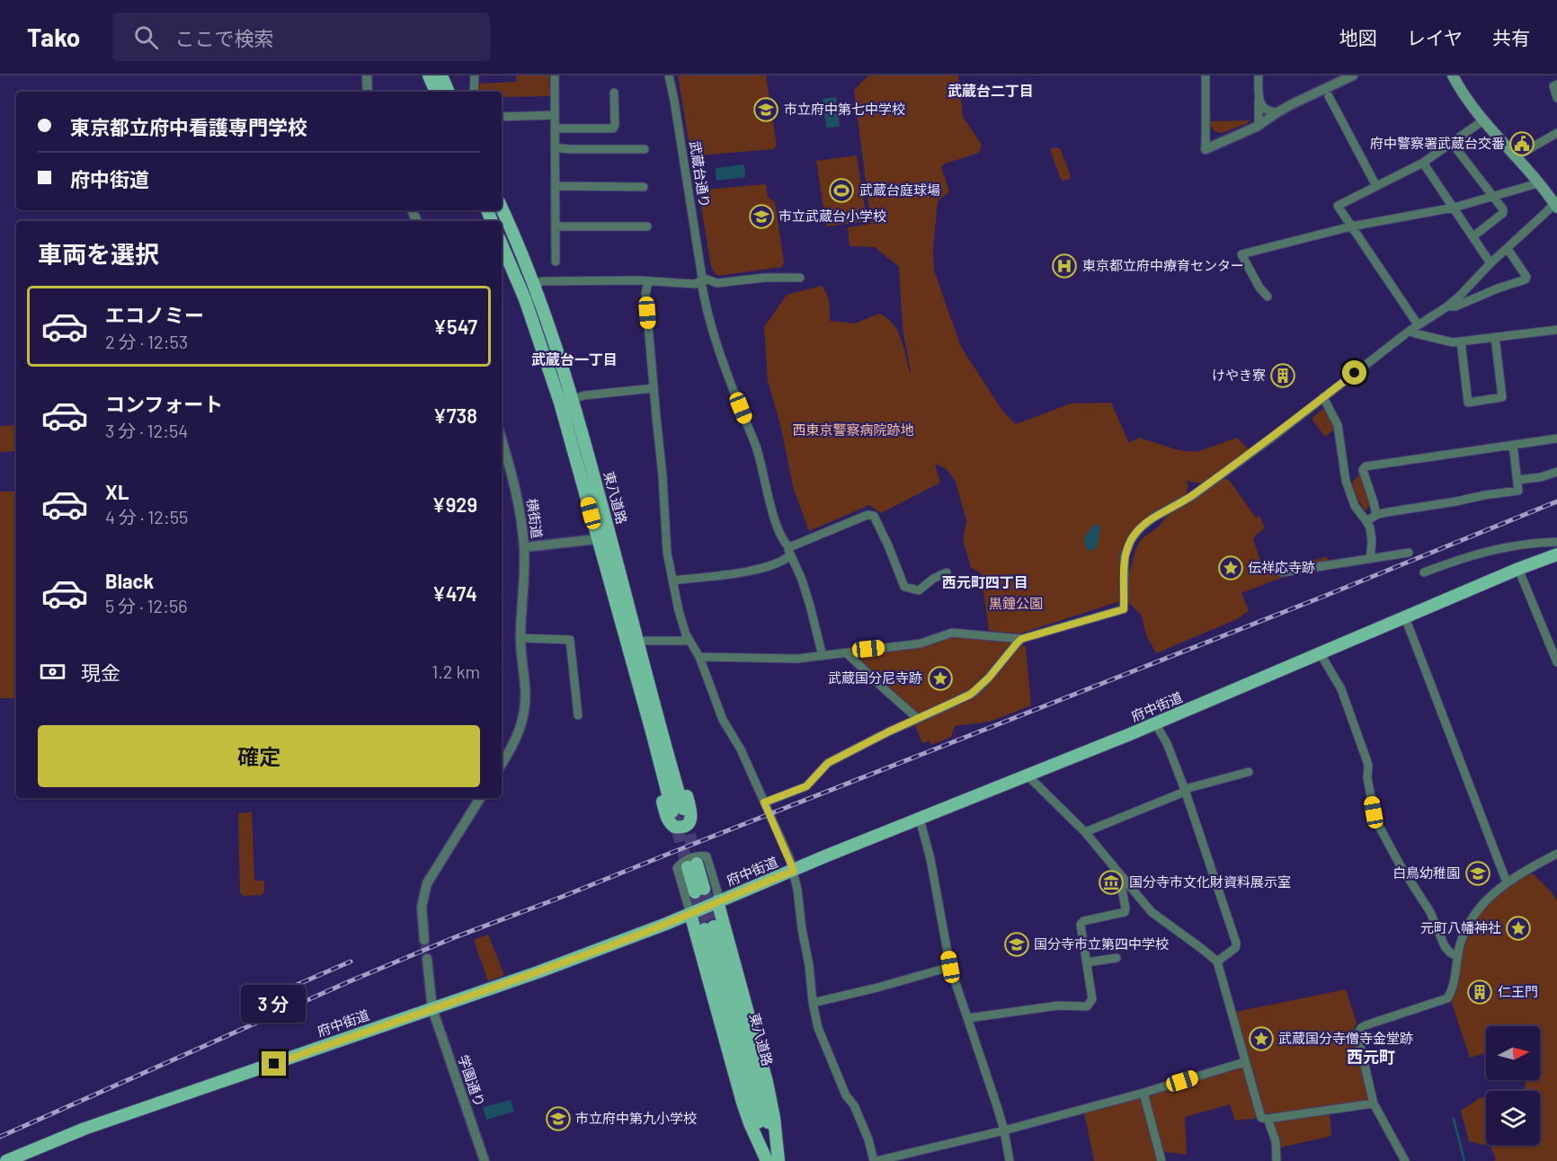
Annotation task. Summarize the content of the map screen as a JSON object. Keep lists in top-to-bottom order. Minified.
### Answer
{"streets":{"main road":["東八道路","府中街道"],"street":["武蔵台通り","横街道","学園通り"]},"crossings":[["府中街道","学園通り"]],"districts":["武蔵台二丁目","武蔵台一丁目","西元町四丁目","西元町"],"parks":["西東京警察病院跡地","黒鐘公園"],"places":{"school or university":["市立府中第七中学校","市立武蔵台小学校","白鳥幼稚園","国分寺市立第四中学校","市立府中第九小学校"],"public building":["府中警察署武蔵台交番"],"sports":["武蔵台庭球場"],"hospital":["東京都立府中療育センター"],"building":["けやき寮","仁王門"],"place":["伝祥応寺跡","武蔵国分尼寺跡","元町八幡神社","武蔵国分寺僧寺金堂跡"],"museum":["国分寺市文化財資料展示室"]},"north":"right","page":{"header":"Tako","search":"ここで検索","nav":["地図","レイヤ","共有"],"banner":["東京都立府中看護専門学校","府中街道"],"heading":"車両を選択","list":[{"name":"エコノミー","note":"2 分 · 12:53","value":"¥547"},{"name":"コンフォート","note":"3 分 · 12:54","value":"¥738"},{"name":"XL","note":"4 分 · 12:55","value":"¥929"},{"name":"Black","note":"5 分 · 12:56","value":"¥474"}],"pay":["現金","1.2 km"],"buttons":"確定","bubble":"3 分"}}
